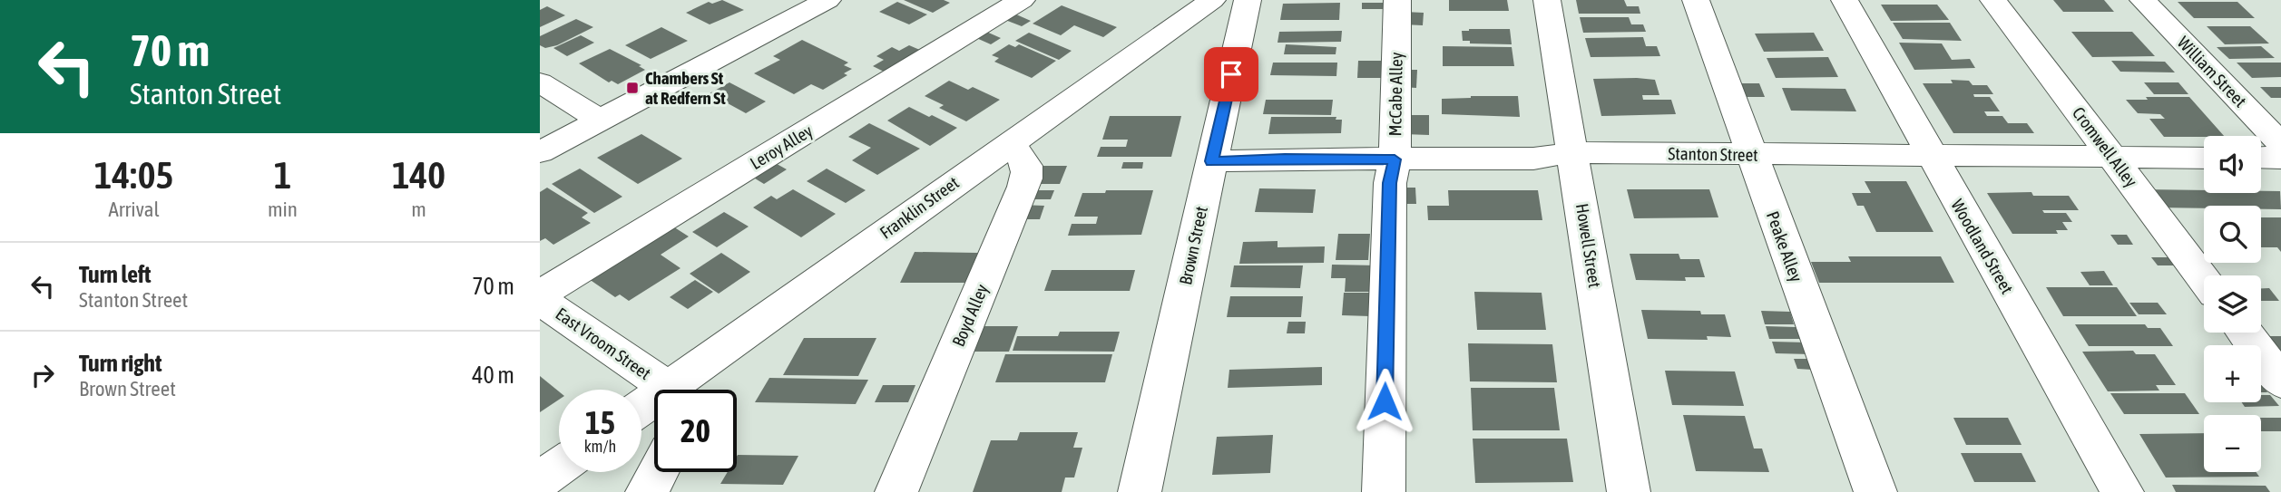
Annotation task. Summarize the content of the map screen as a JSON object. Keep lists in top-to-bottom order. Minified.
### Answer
{"streets":{"street":["William Street","McCabe Alley","Leroy Alley","Cromwell Alley","Stanton Street","Franklin Street","Brown Street","Howell Street","Peake Alley","Woodland Street","Boyd Alley","East Vroom Street"]},"crossings":[["McCabe Alley","Stanton Street"],["Leroy Alley","East Vroom Street"],["Cromwell Alley","Stanton Street"],["Stanton Street","Brown Street"],["Stanton Street","Howell Street"],["Stanton Street","Peake Alley"],["Stanton Street","Woodland Street"],["Franklin Street","Boyd Alley"]],"places":{"transit":["Chambers St at Redfern St"]},"page":{"turn":["70 m","Stanton Street"],"eta":["14:05","Arrival","1","min","140","m"],"map_buttons":["+","−"],"list":[{"name":"Turn left","note":"Stanton Street","value":"70 m"},{"name":"Turn right","note":"Brown Street","value":"40 m"}],"speed":"15 km/h","limit":"20"}}
